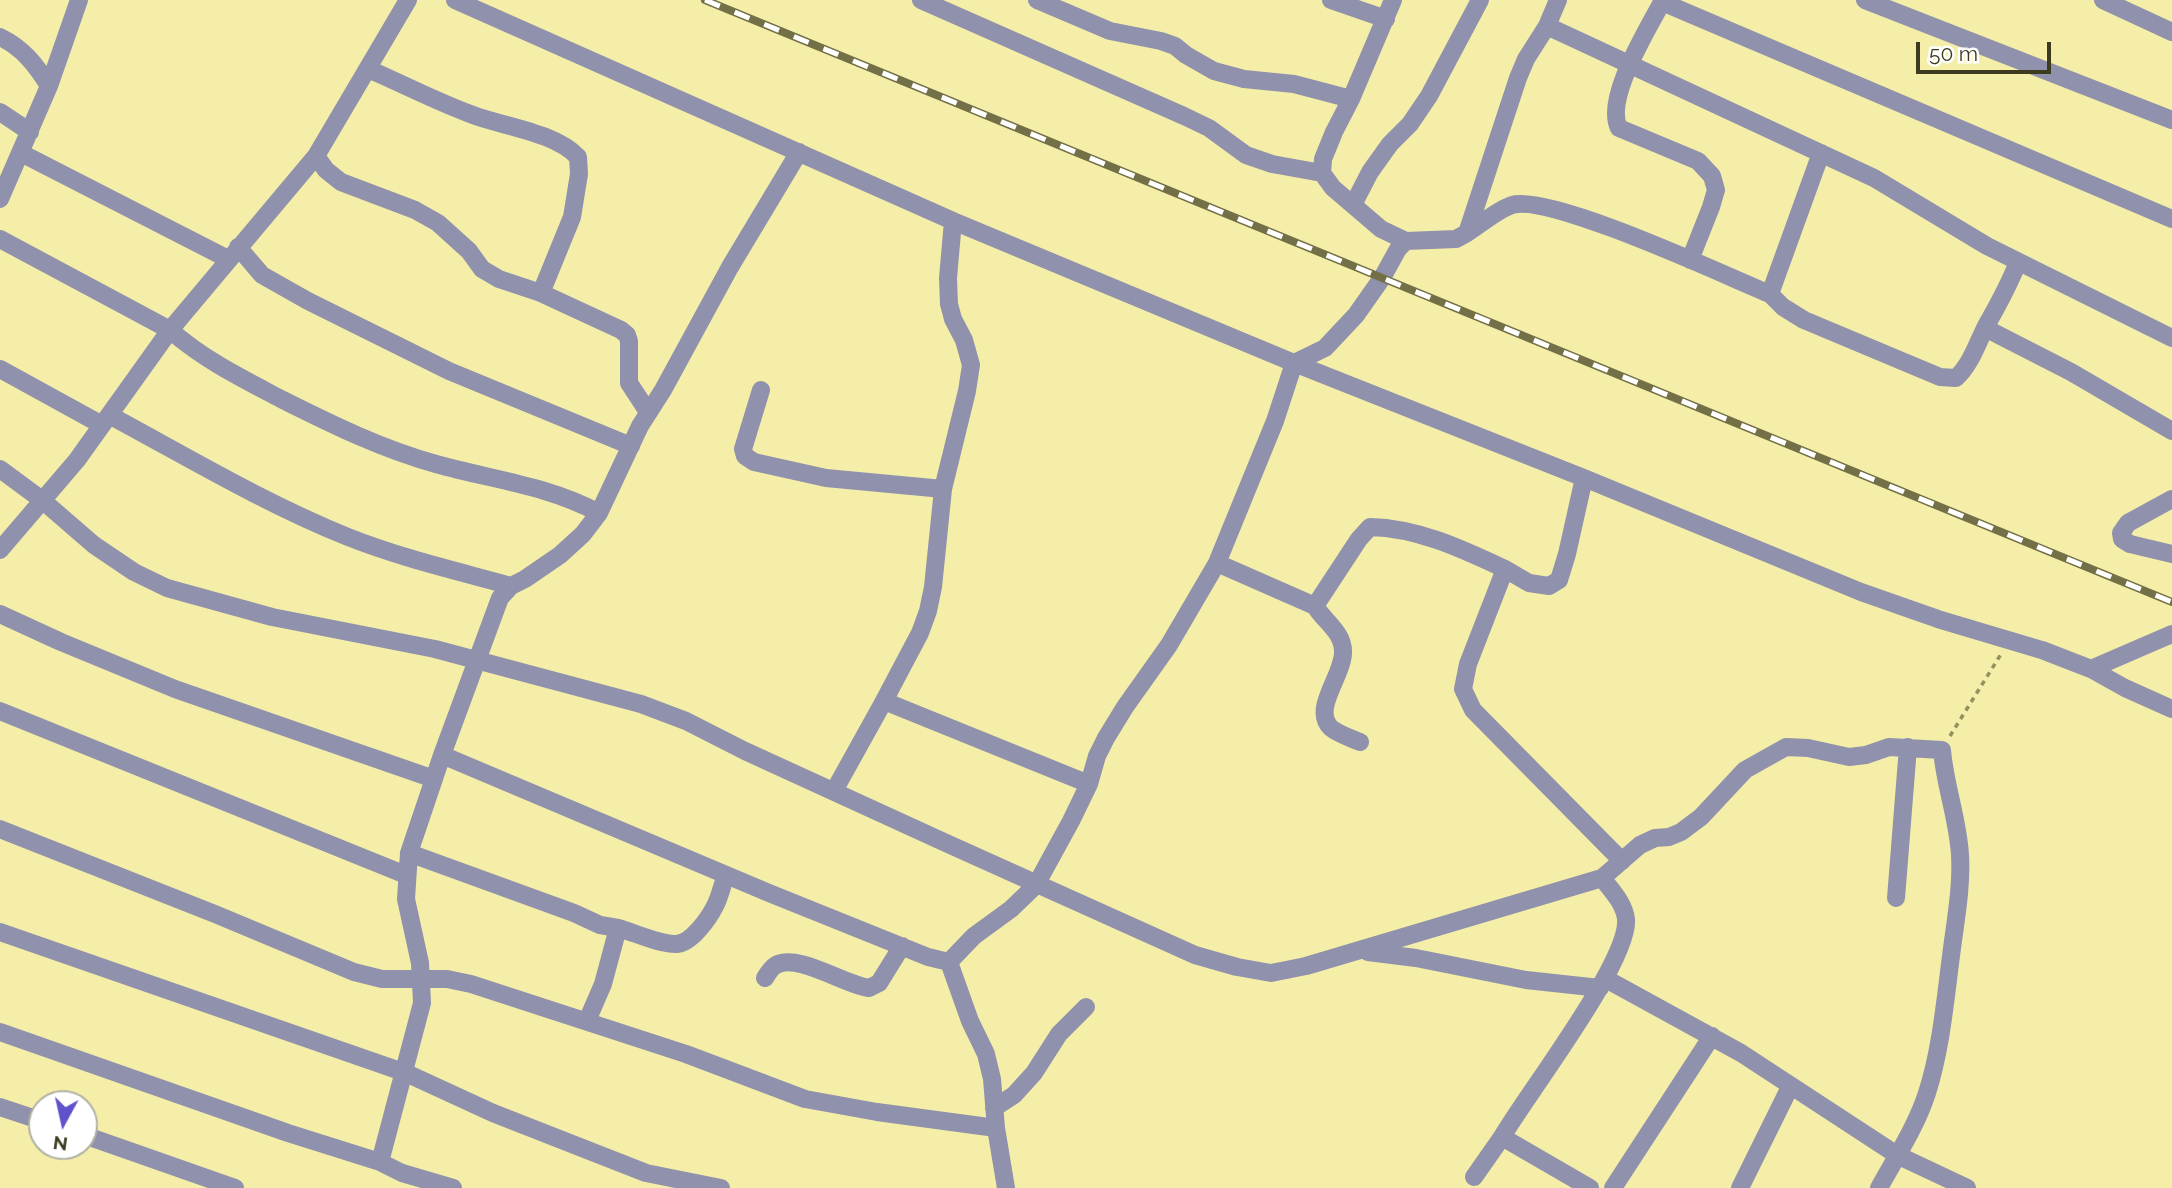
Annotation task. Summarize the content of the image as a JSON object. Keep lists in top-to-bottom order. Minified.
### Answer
{"scale_bar":"50 m","north":"bottom"}
